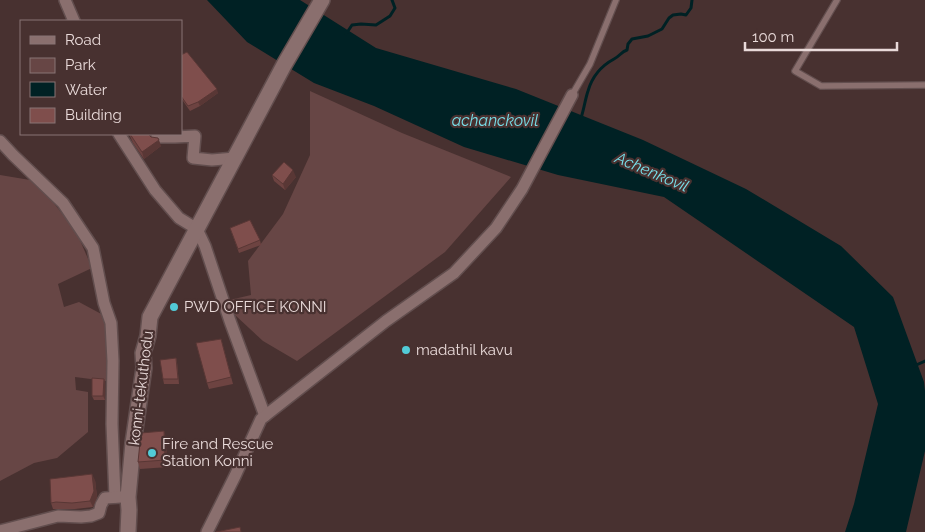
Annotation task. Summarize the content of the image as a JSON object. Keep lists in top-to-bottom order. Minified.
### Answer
{"streets":{"main road":["konni-tekuthodu"]},"water":["achanckovil","Achenkovil"],"places":["PWD OFFICE KONNI","madathil kavu","Fire and Rescue Station Konni"],"legend":["Road","Park","Water","Building"],"scale_bar":"100 m"}
